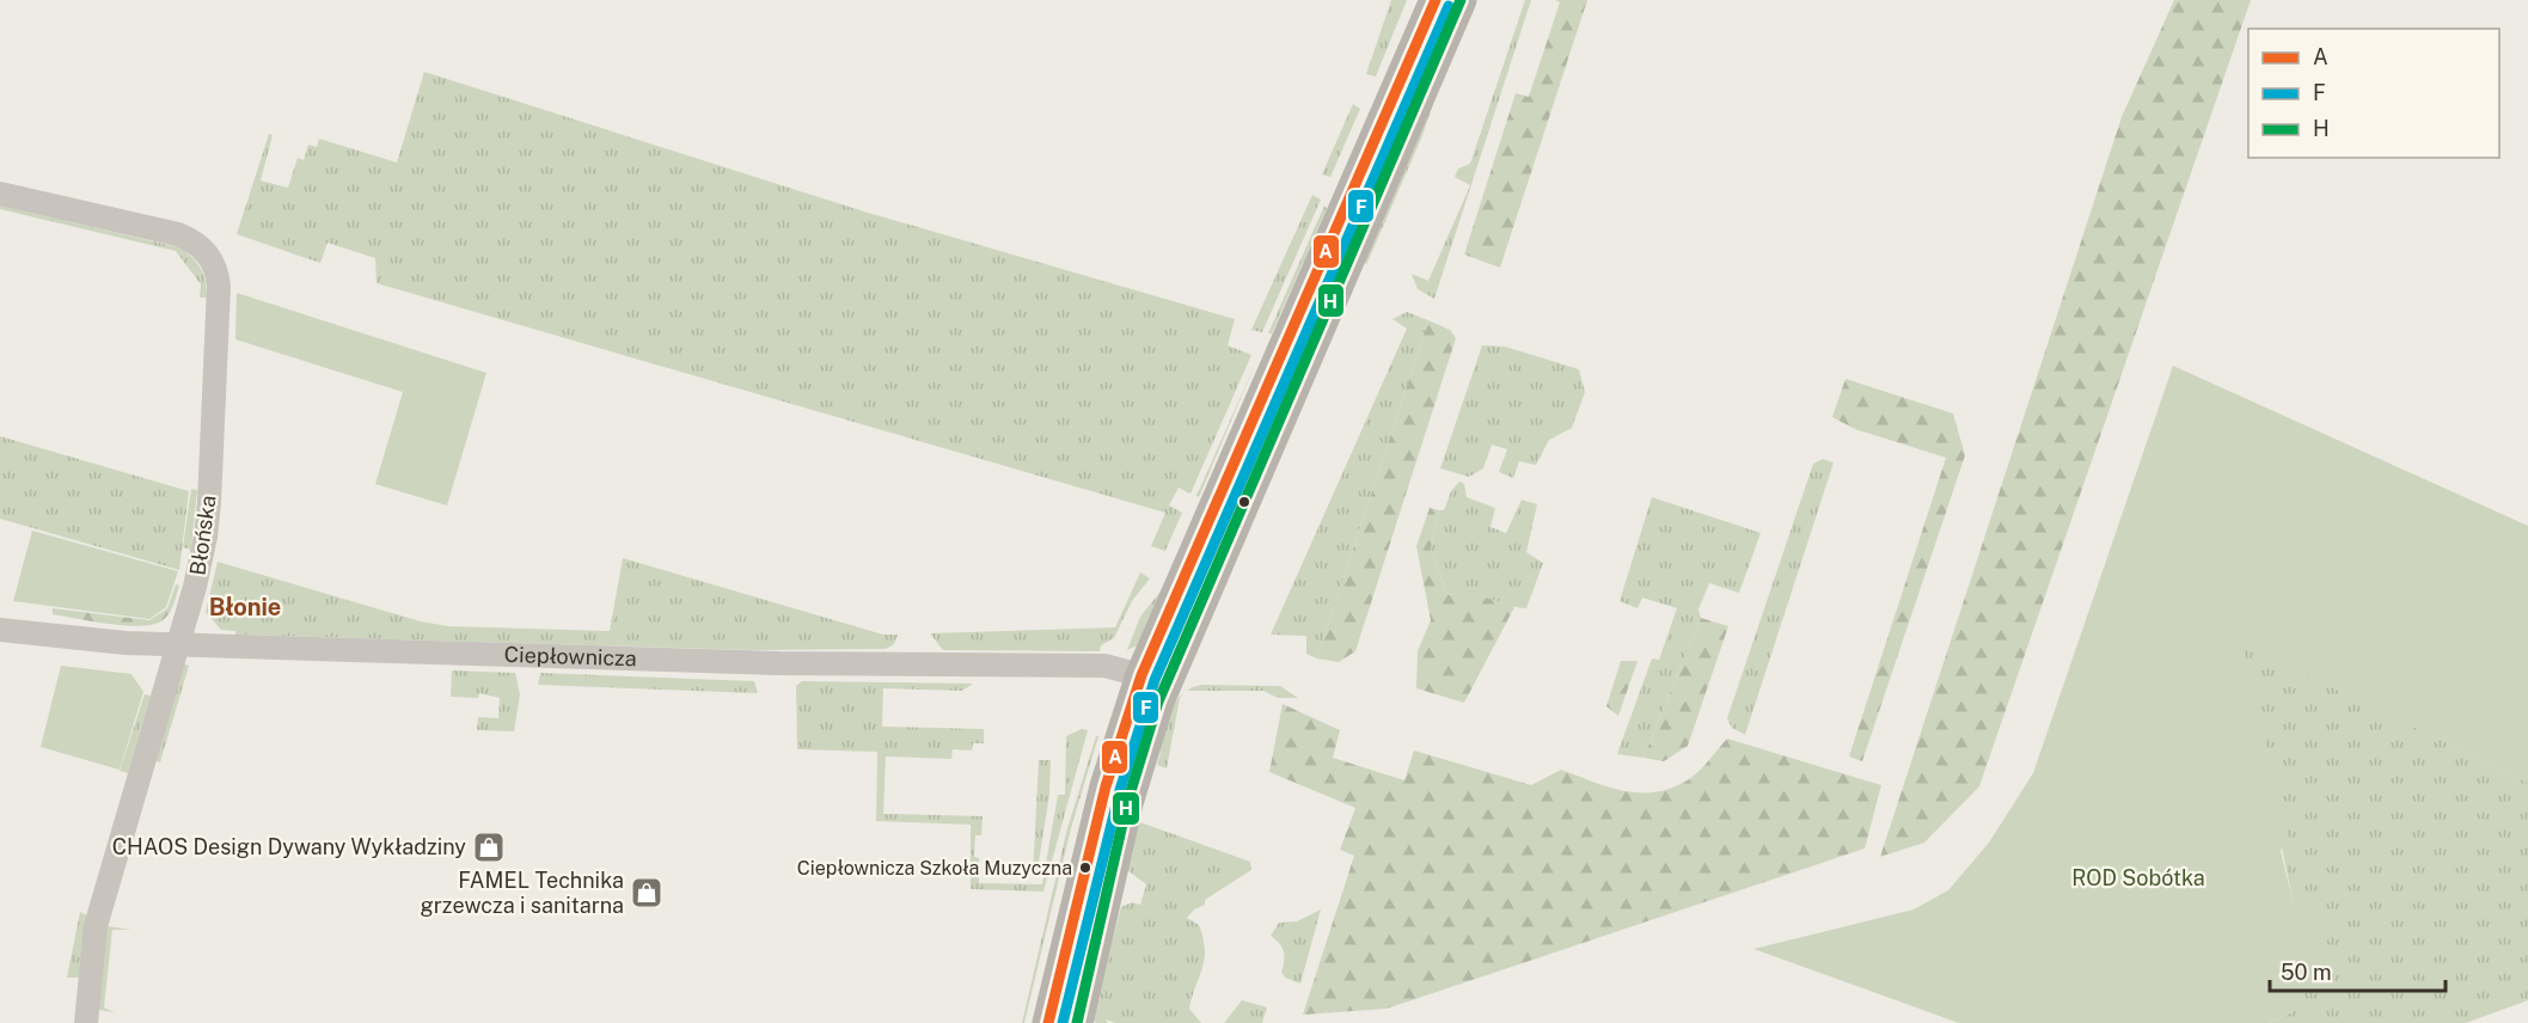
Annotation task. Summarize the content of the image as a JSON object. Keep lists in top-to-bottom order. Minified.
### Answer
{"streets":{"street":["Błońska","Ciepłownicza"]},"crossings":[["Błońska","Ciepłownicza"]],"districts":["Błonie"],"parks":["ROD Sobótka"],"places":{"shop":["CHAOS Design Dywany Wykładziny","FAMEL Technika grzewcza i sanitarna"],"other":["Ciepłownicza Szkoła Muzyczna"]},"lines":["transit line A","transit line H","transit line F"],"legend":["A","F","H"],"scale_bar":"50 m"}
